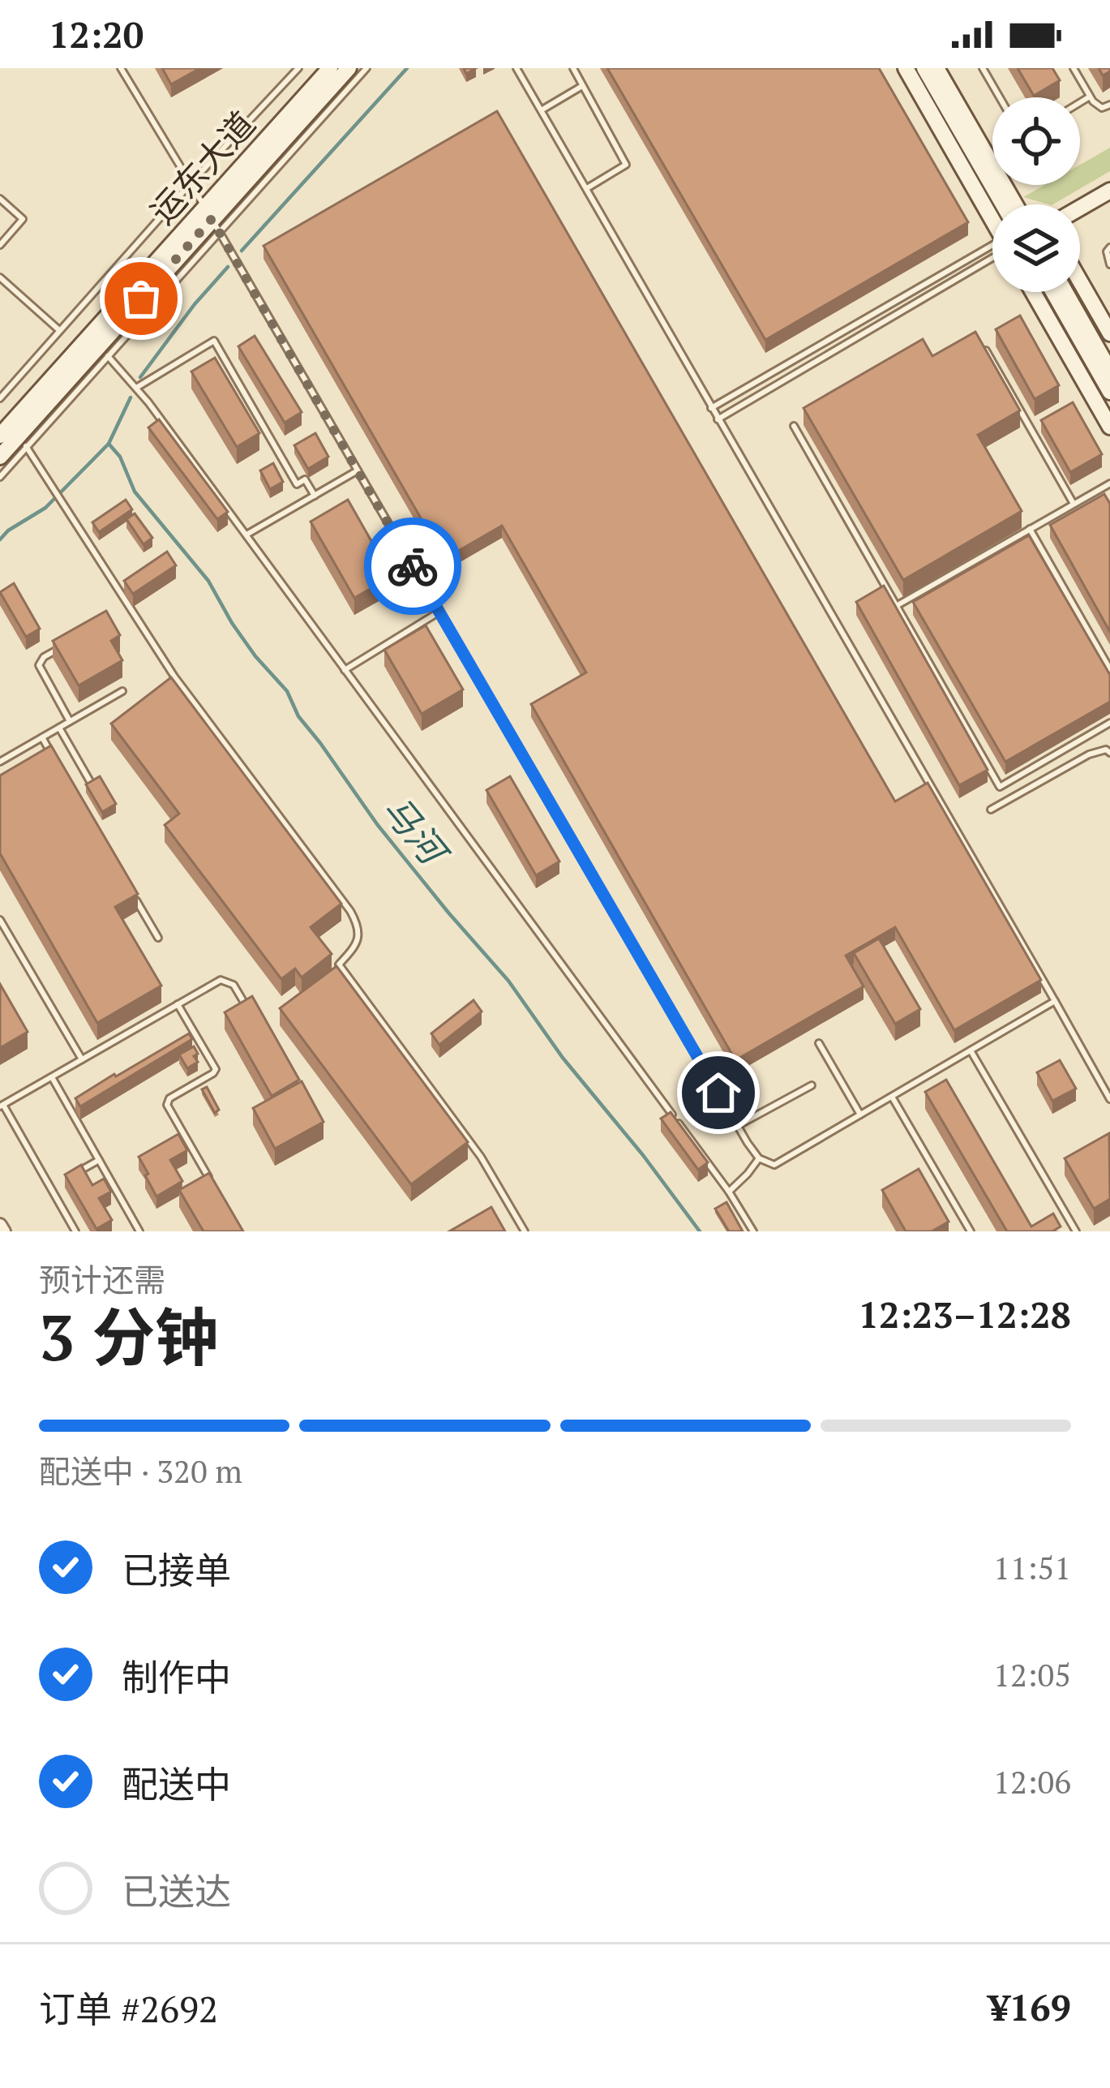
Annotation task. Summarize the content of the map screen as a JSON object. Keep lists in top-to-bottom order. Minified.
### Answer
{"streets":{"street":["运东大道"]},"water":["马河"],"page":{"status":"12:20","heading":["3 分钟","预计还需","12:23–12:28"],"panel":["订单 #2692","¥169"],"bar":"配送中 · 320 m","list":[["已接单","11:51"],["制作中","12:05"],["配送中","12:06"],"已送达"]}}
